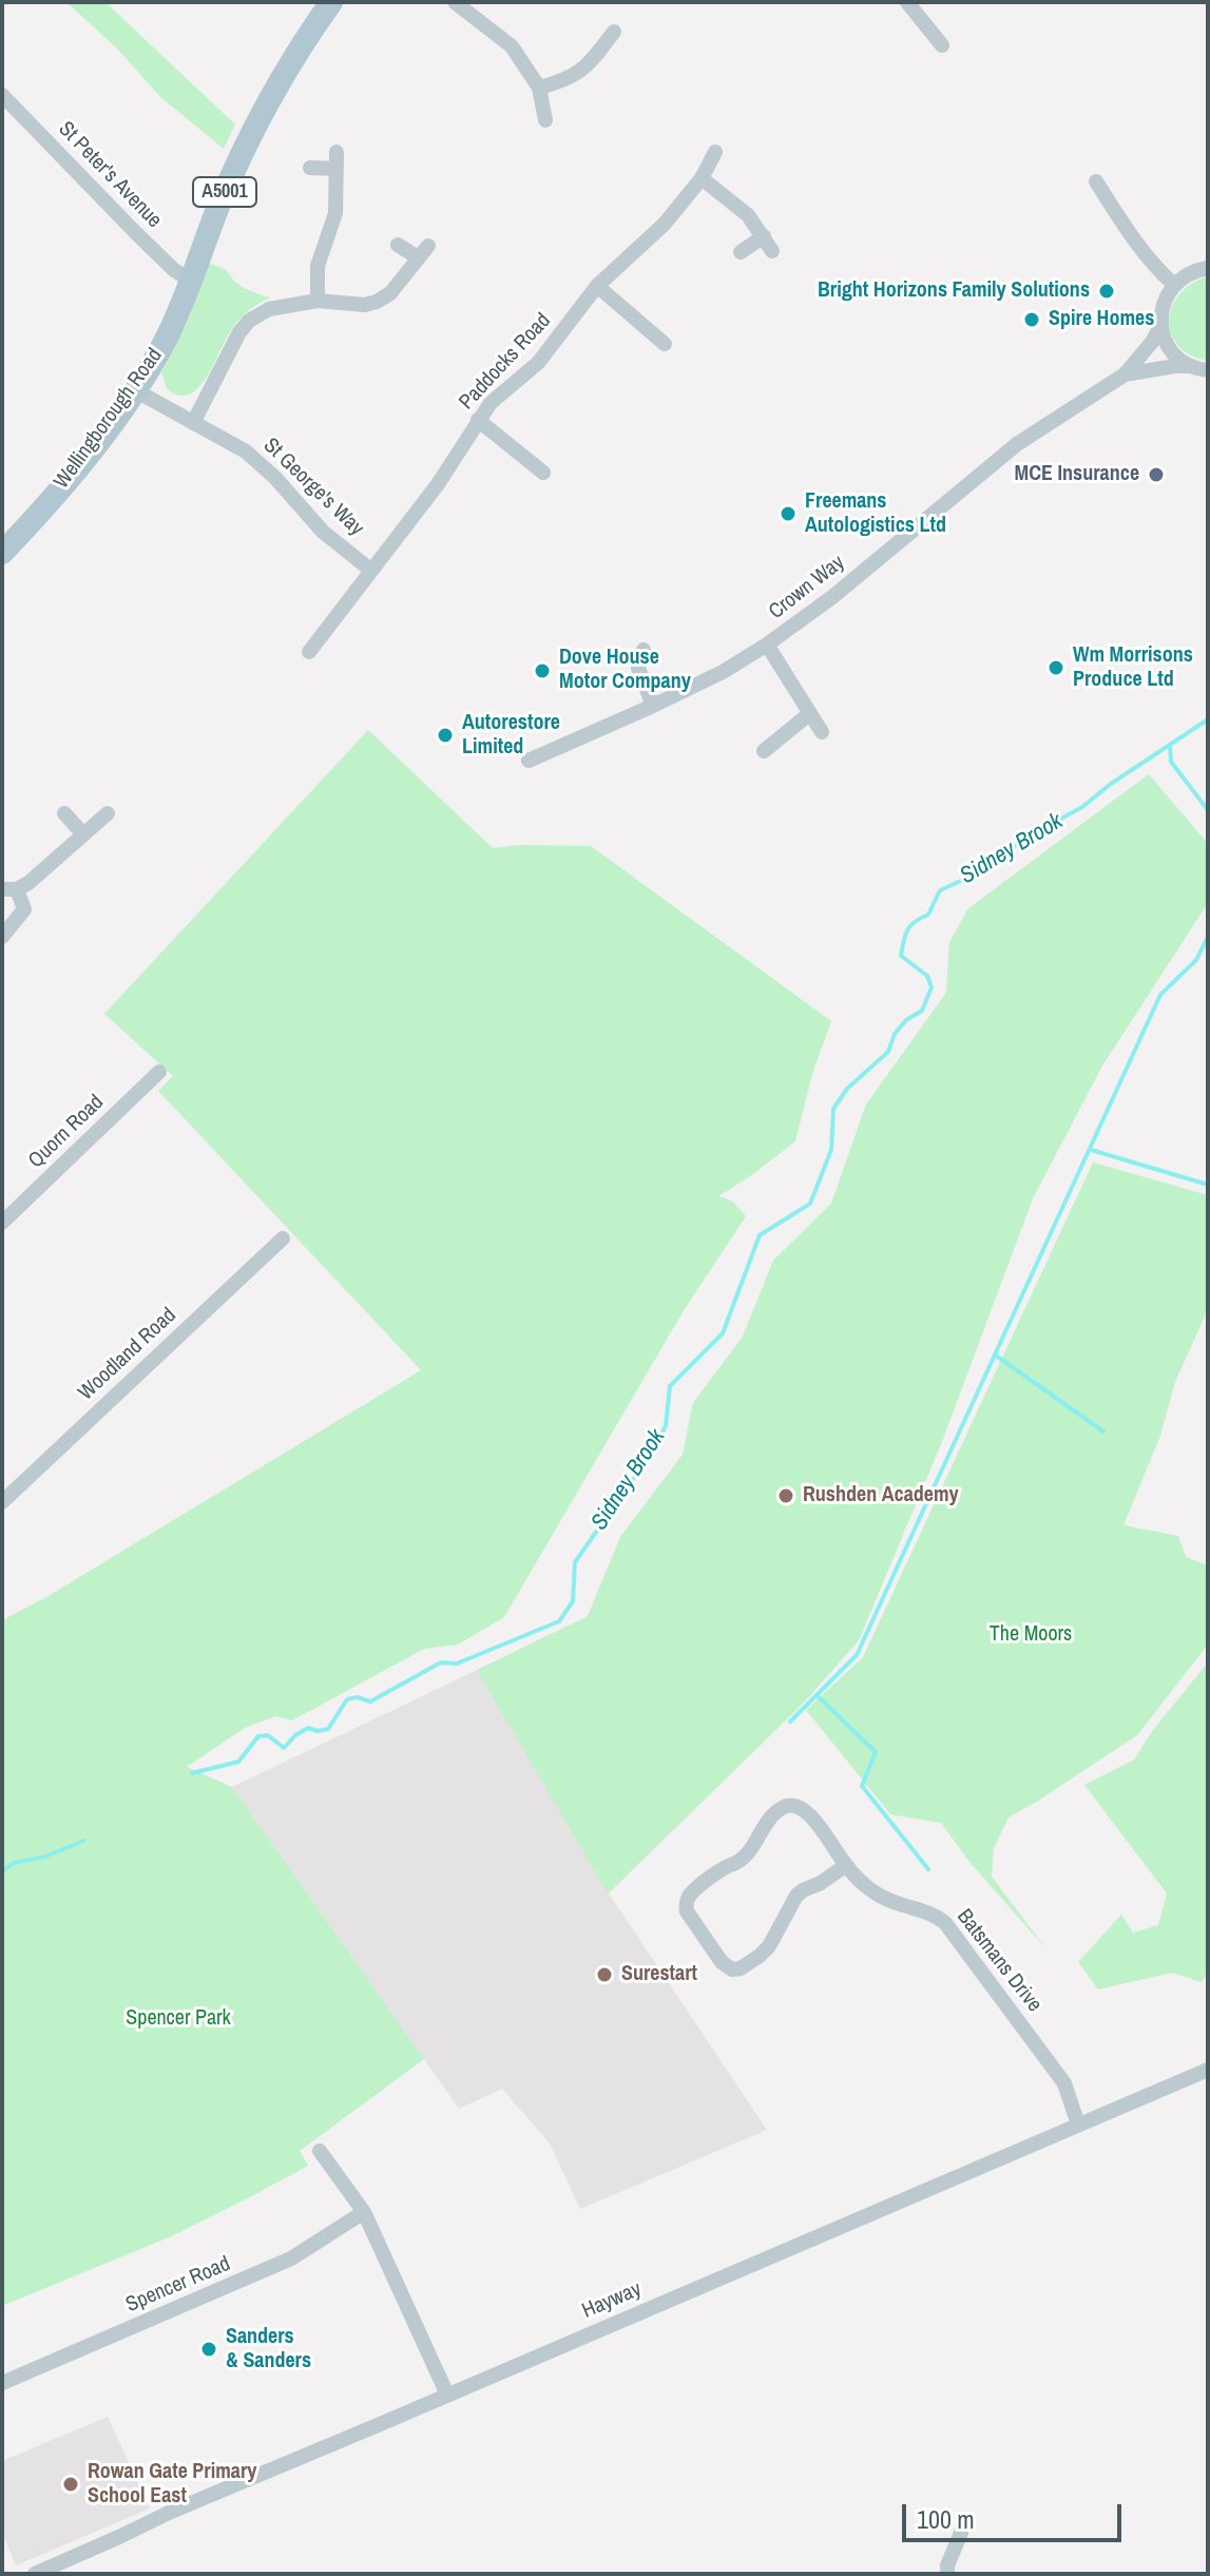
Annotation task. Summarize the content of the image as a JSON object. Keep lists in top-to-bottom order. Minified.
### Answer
{"streets":{"main road":["A5001","Wellingborough Road"],"street":["St Peter's Avenue","Paddocks Road","St George's Way","Crown Way","Quorn Road","Woodland Road","Batsmans Drive","Spencer Road","Hayway"]},"crossings":[["St Peter's Avenue","Wellingborough Road"],["Paddocks Road","St George's Way"],["Wellingborough Road","St George's Way"],["Batsmans Drive","Hayway"]],"water":["Sidney Brook"],"parks":["The Moors","Spencer Park"],"places":["Bright Horizons Family Solutions","Spire Homes","MCE Insurance","Freemans Autologistics Ltd","Wm Morrisons Produce Ltd","Dove House Motor Company","Autorestore Limited","Rushden Academy","Surestart","Sanders & Sanders","Rowan Gate Primary School East"],"scale_bar":"100 m"}
